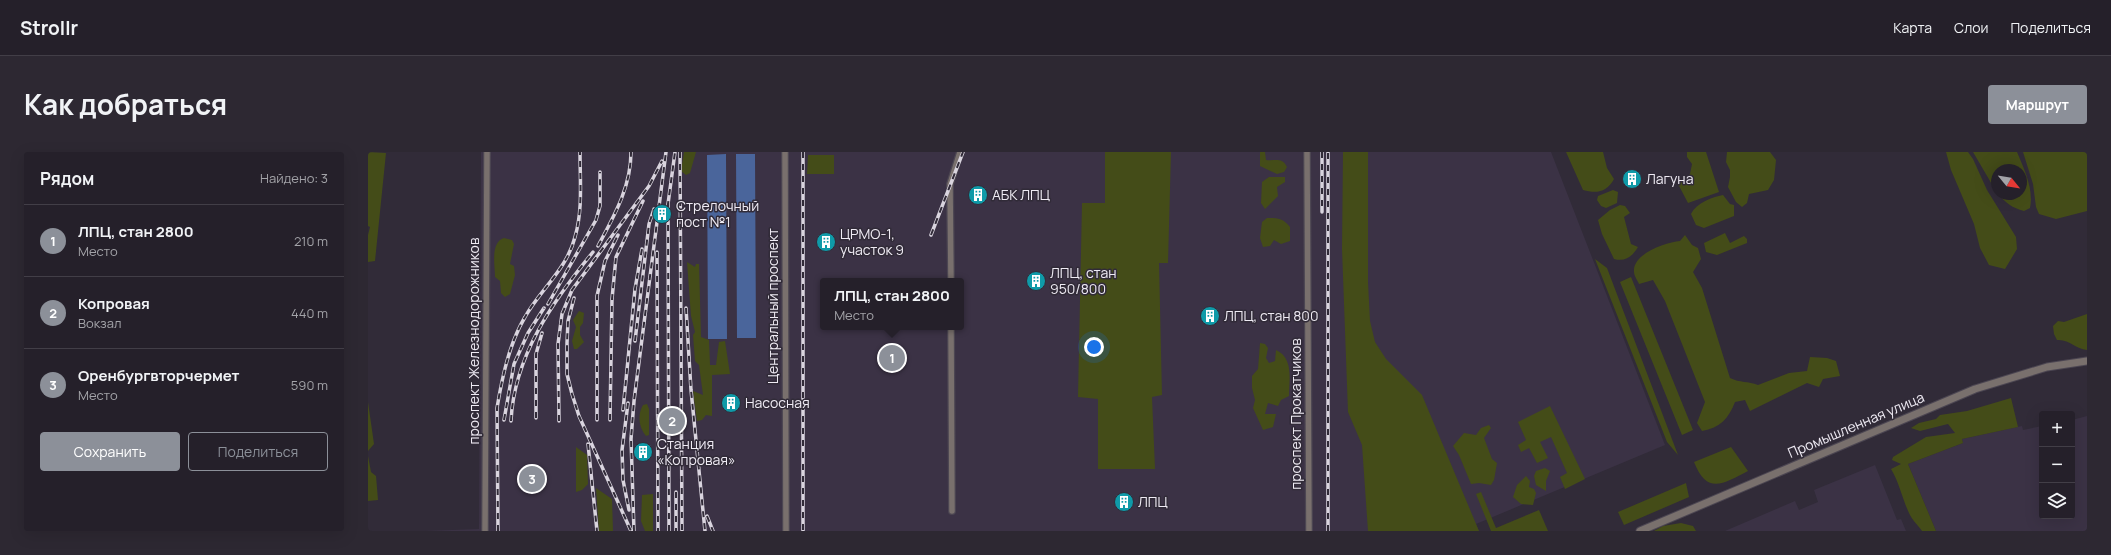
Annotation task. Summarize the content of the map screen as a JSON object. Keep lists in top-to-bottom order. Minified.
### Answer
{"streets":{"street":["Центральный проспект","проспект Железнодорожников","проспект Прокатчиков","Промышленная улица"]},"places":{"building":["Лагуна","АБК ЛПЦ","Стрелочный пост №1","ЦРМО-1, участок 9","ЛПЦ, стан 950/800","ЛПЦ, стан 800","Насосная","Станция «Копровая»","ЛПЦ"]},"north":"bottom right","page":{"header":"Strollr","nav":["Карта","Слои","Поделиться"],"title":"Как добраться","buttons":["Маршрут",["Сохранить","Поделиться"]],"heading":["Рядом","Найдено: 3"],"list":[{"mark":"1","name":"ЛПЦ, стан 2800","note":"Место","value":"210 m"},{"mark":"2","name":"Копровая","note":"Вокзал","value":"440 m"},{"mark":"3","name":"Оренбургвторчермет","note":"Место","value":"590 m"}],"popup":["ЛПЦ, стан 2800","Место"],"pins":["1","2","3"],"map_buttons":["+","−"]}}
